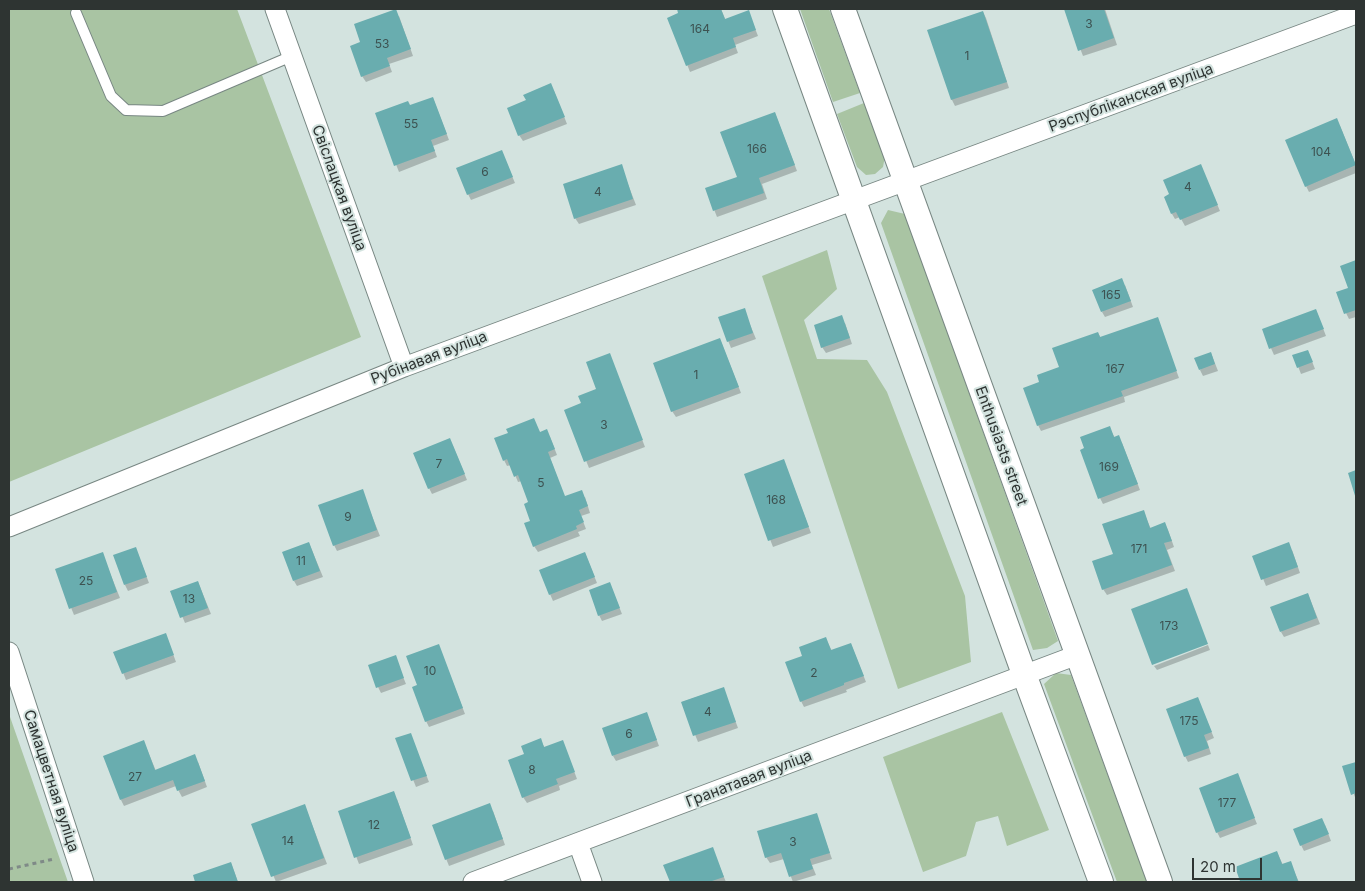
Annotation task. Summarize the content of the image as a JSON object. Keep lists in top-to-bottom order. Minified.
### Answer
{"streets":{"street":["Рэспубліканская вуліца","Свіслацкая вуліца","Рубінавая вуліца","Enthusiasts street","Гранатавая вуліца","Самацветная вуліца"]},"crossings":[["Рэспубліканская вуліца","Рубінавая вуліца"],["Рэспубліканская вуліца","Enthusiasts street"],["Свіслацкая вуліца","Рубінавая вуліца"],["Enthusiasts street","Гранатавая вуліца"]],"house_numbers":["3","164","53","1","55","166","104","6","4","4","165","167","1","3","7","169","5","168","9","171","11","25","13","173","10","2","4","175","6","8","27","177","12","14","3"],"scale_bar":"20 m"}
